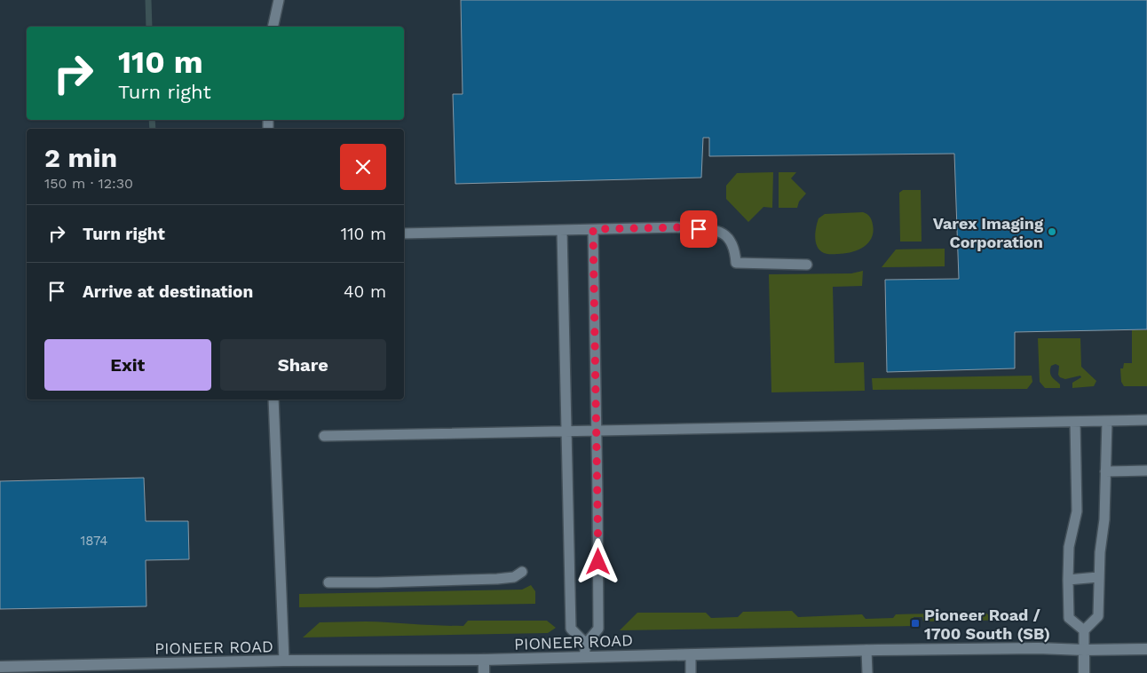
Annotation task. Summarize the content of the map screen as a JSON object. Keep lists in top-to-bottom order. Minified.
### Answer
{"streets":{"main road":["PIONEER ROAD"]},"places":{"other":["Varex Imaging Corporation"],"transit":["Pioneer Road / 1700 South (SB)"]},"house_numbers":["1874"],"page":{"turn":["110 m","Turn right"],"heading":["2 min","150 m · 12:30"],"list":[{"name":"Turn right","value":"110 m"},{"name":"Arrive at destination","value":"40 m"}],"buttons":["Exit","Share"]}}
